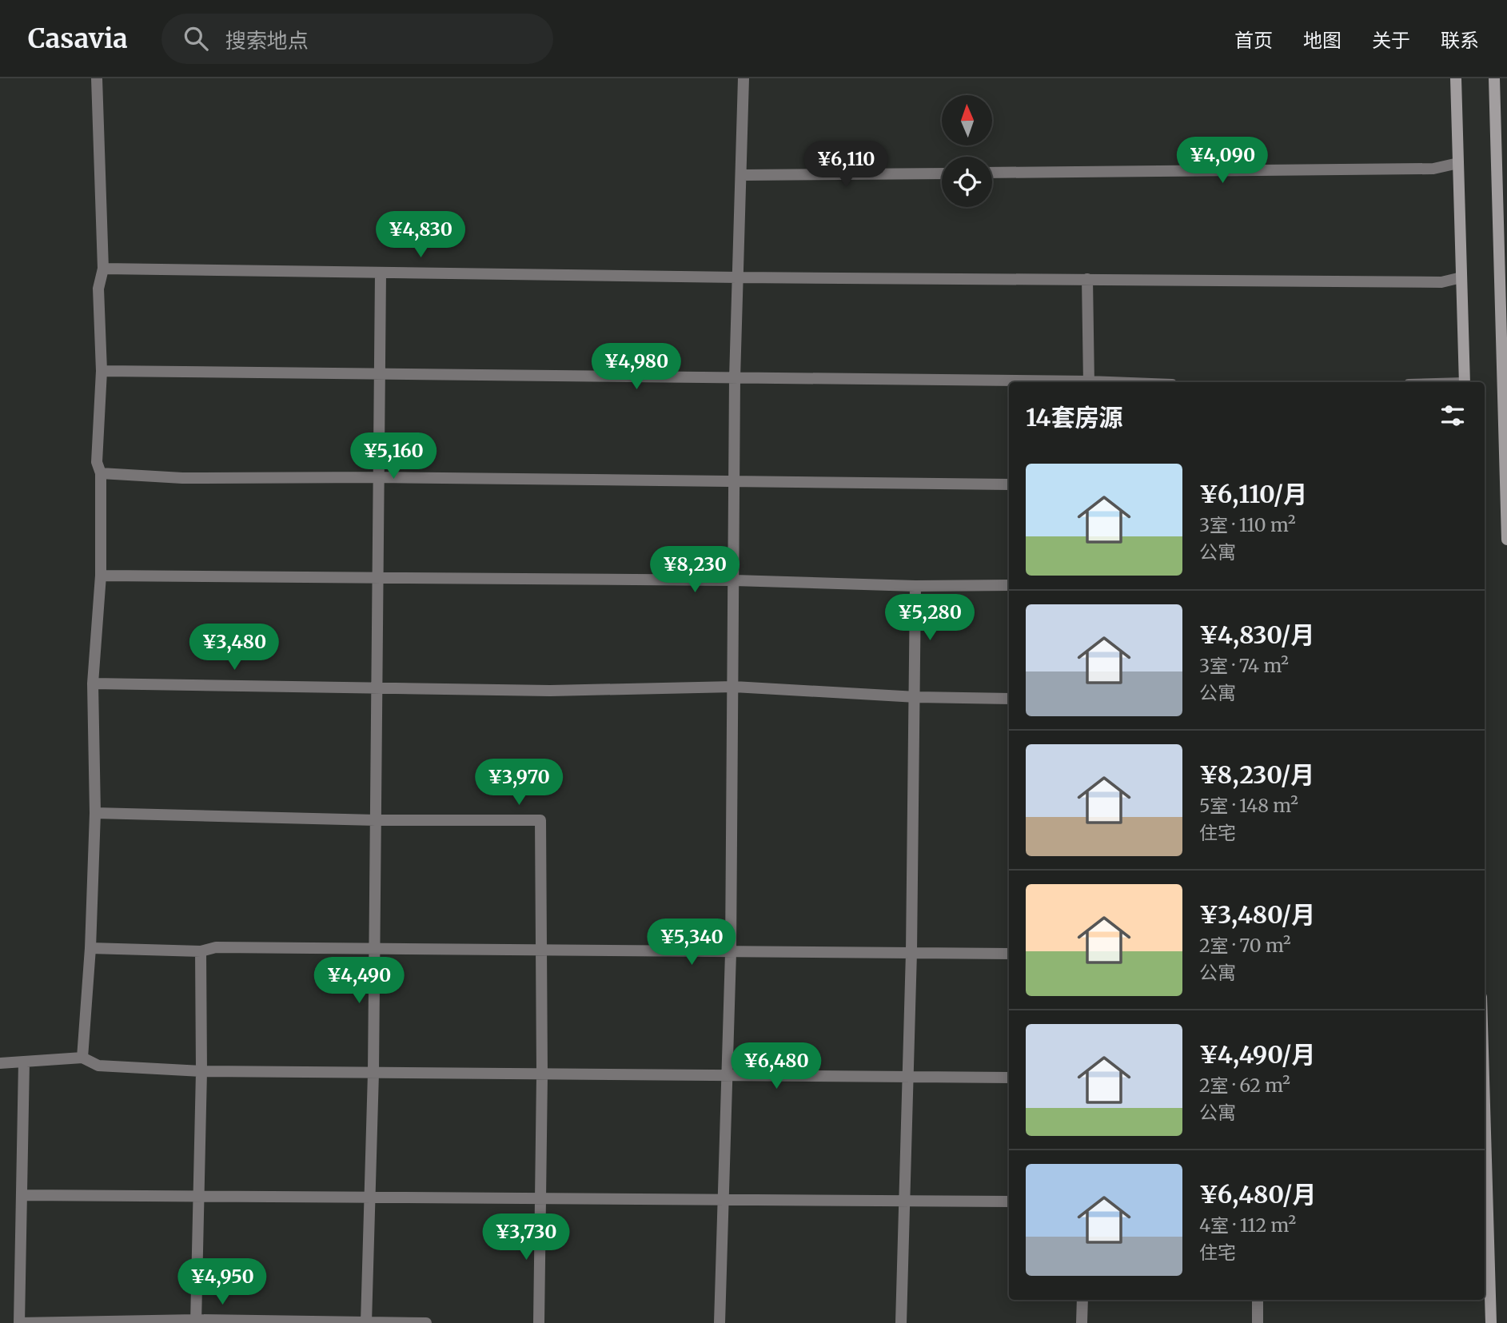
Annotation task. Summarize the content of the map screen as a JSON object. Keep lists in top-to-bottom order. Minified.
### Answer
{"north":"top","page":{"header":"Casavia","search":"搜索地点","nav":["首页","地图","关于","联系"],"price":["¥4,090","¥6,110","¥4,830","¥4,980","¥5,160","¥8,230","¥5,280","¥3,480","¥3,970","¥5,340","¥4,490","¥6,480","¥3,730","¥4,950"],"heading":"14套房源","list":[{"name":"¥6,110/月","note":"3室 · 110 m² · 公寓"},{"name":"¥4,830/月","note":"3室 · 74 m² · 公寓"},{"name":"¥8,230/月","note":"5室 · 148 m² · 住宅"},{"name":"¥3,480/月","note":"2室 · 70 m² · 公寓"},{"name":"¥4,490/月","note":"2室 · 62 m² · 公寓"},{"name":"¥6,480/月","note":"4室 · 112 m² · 住宅"}]}}
